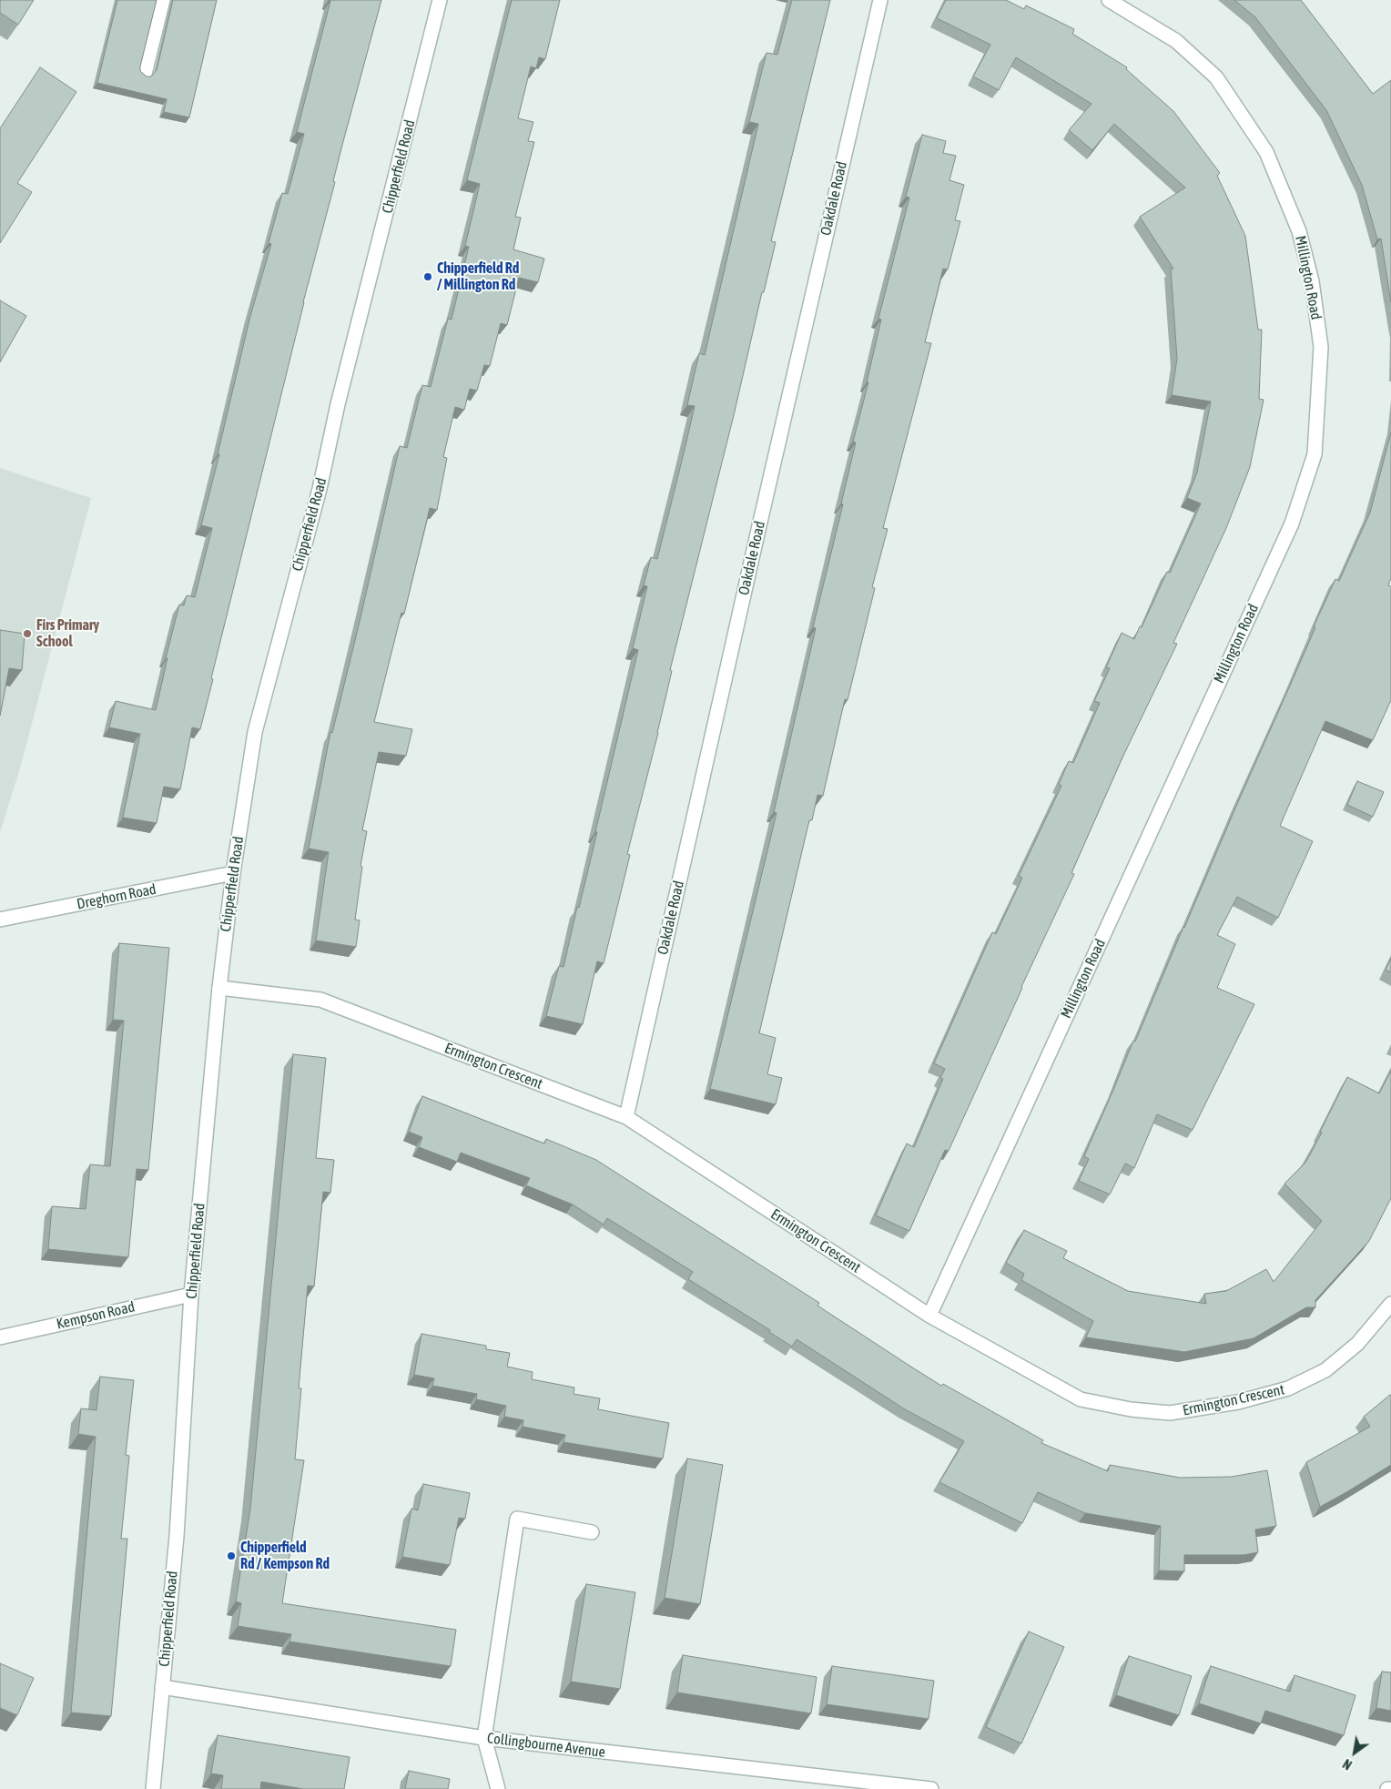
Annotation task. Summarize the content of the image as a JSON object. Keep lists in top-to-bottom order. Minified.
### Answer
{"streets":{"street":["Chipperfield Road","Oakdale Road","Millington Road","Dreghorn Road","Ermington Crescent","Kempson Road","Collingbourne Avenue"]},"crossings":[["Chipperfield Road","Dreghorn Road"],["Chipperfield Road","Ermington Crescent"],["Chipperfield Road","Kempson Road"],["Chipperfield Road","Collingbourne Avenue"],["Oakdale Road","Ermington Crescent"],["Millington Road","Ermington Crescent"]],"places":["Chipperfield Rd / Millington Rd","Firs Primary School","Chipperfield Rd / Kempson Rd"],"north":"bottom left"}
